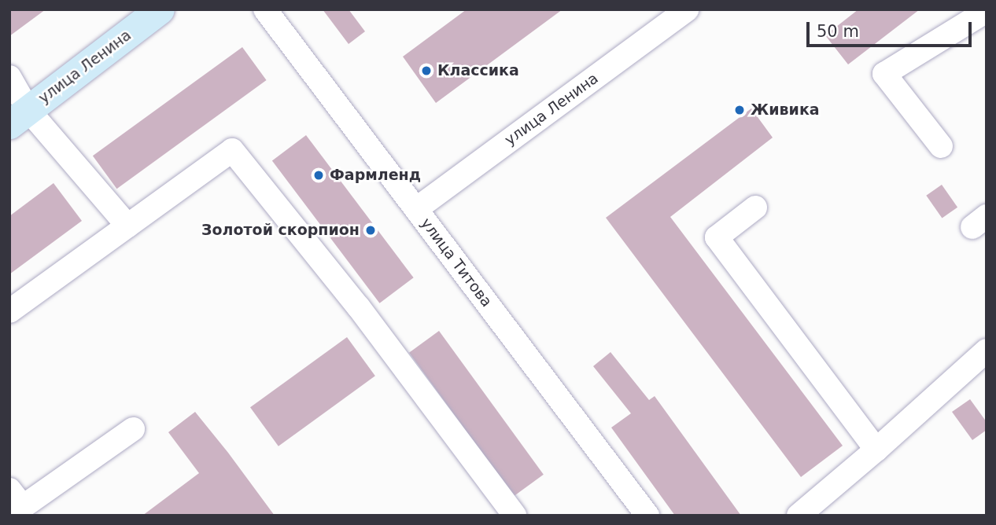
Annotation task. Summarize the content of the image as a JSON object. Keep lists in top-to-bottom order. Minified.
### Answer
{"streets":{"main road":["улица Ленина"],"street":["улица Титова"]},"crossings":[["улица Ленина","улица Титова"]],"places":["Классика","Живика","Фармленд","Золотой скорпион"],"scale_bar":"50 m"}
